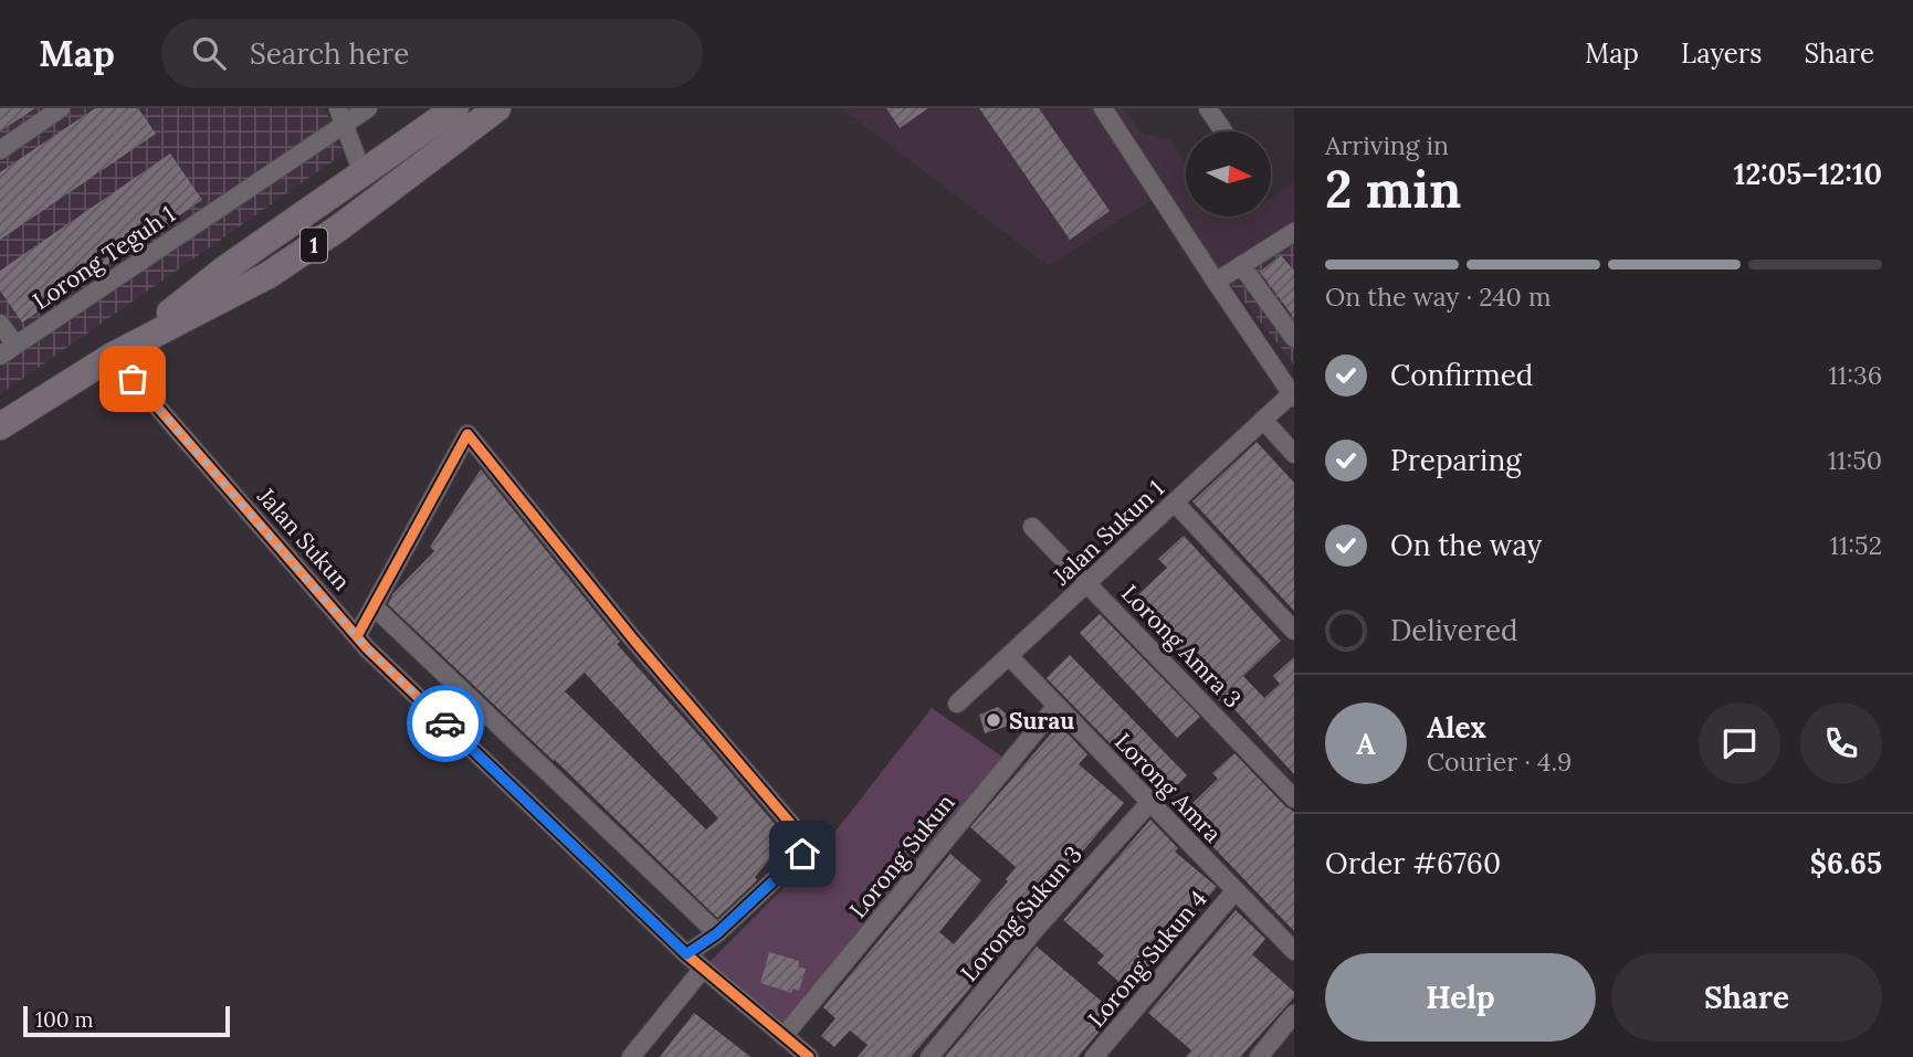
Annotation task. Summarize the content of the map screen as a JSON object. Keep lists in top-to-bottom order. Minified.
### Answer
{"streets":{"highway":["1"],"street":["Lorong Teguh 1","Jalan Sukun 1","Jalan Sukun","Lorong Amra 3","Lorong Amra","Lorong Sukun","Lorong Sukun 3","Lorong Sukun 4"]},"crossings":[["1","Jalan Sukun"],["Jalan Sukun 1","Lorong Amra 3"],["Jalan Sukun 1","Lorong Amra"],["Lorong Amra","Lorong Sukun"],["Lorong Amra","Lorong Sukun 3"],["Lorong Amra","Lorong Sukun 4"]],"places":["Surau"],"scale_bar":"100 m","north":"right","page":{"header":"Map","search":"Search here","nav":["Map","Layers","Share"],"heading":["2 min","Arriving in","12:05–12:10"],"panel":["Alex","Courier · 4.9","Order #6760","$6.65"],"bar":"On the way · 240 m","list":[["Confirmed","11:36"],["Preparing","11:50"],["On the way","11:52"],"Delivered"],"round":"A","buttons":["Help","Share"],"scale":"100 m"}}
